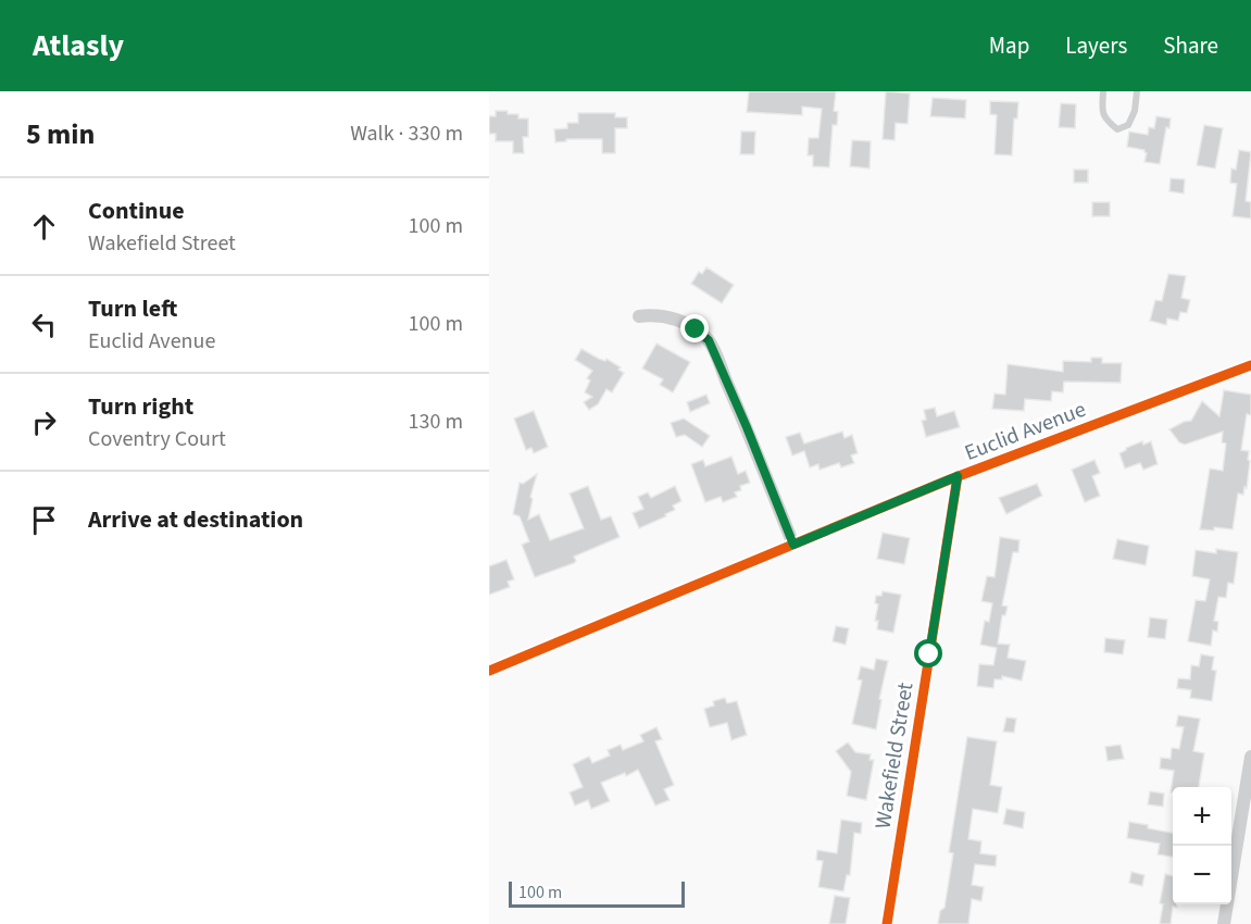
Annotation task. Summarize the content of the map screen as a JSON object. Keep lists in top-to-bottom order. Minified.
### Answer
{"streets":{"street":["Euclid Avenue","Wakefield Street"]},"crossings":[["Euclid Avenue","Wakefield Street"]],"scale_bar":"100 m","page":{"header":"Atlasly","nav":["Map","Layers","Share"],"heading":["5 min","Walk · 330 m"],"list":[["Continue","Wakefield Street","100 m"],["Turn left","Euclid Avenue","100 m"],["Turn right","Coventry Court","130 m"],"Arrive at destination"],"map_buttons":["+","−"],"scale":"100 m"}}
